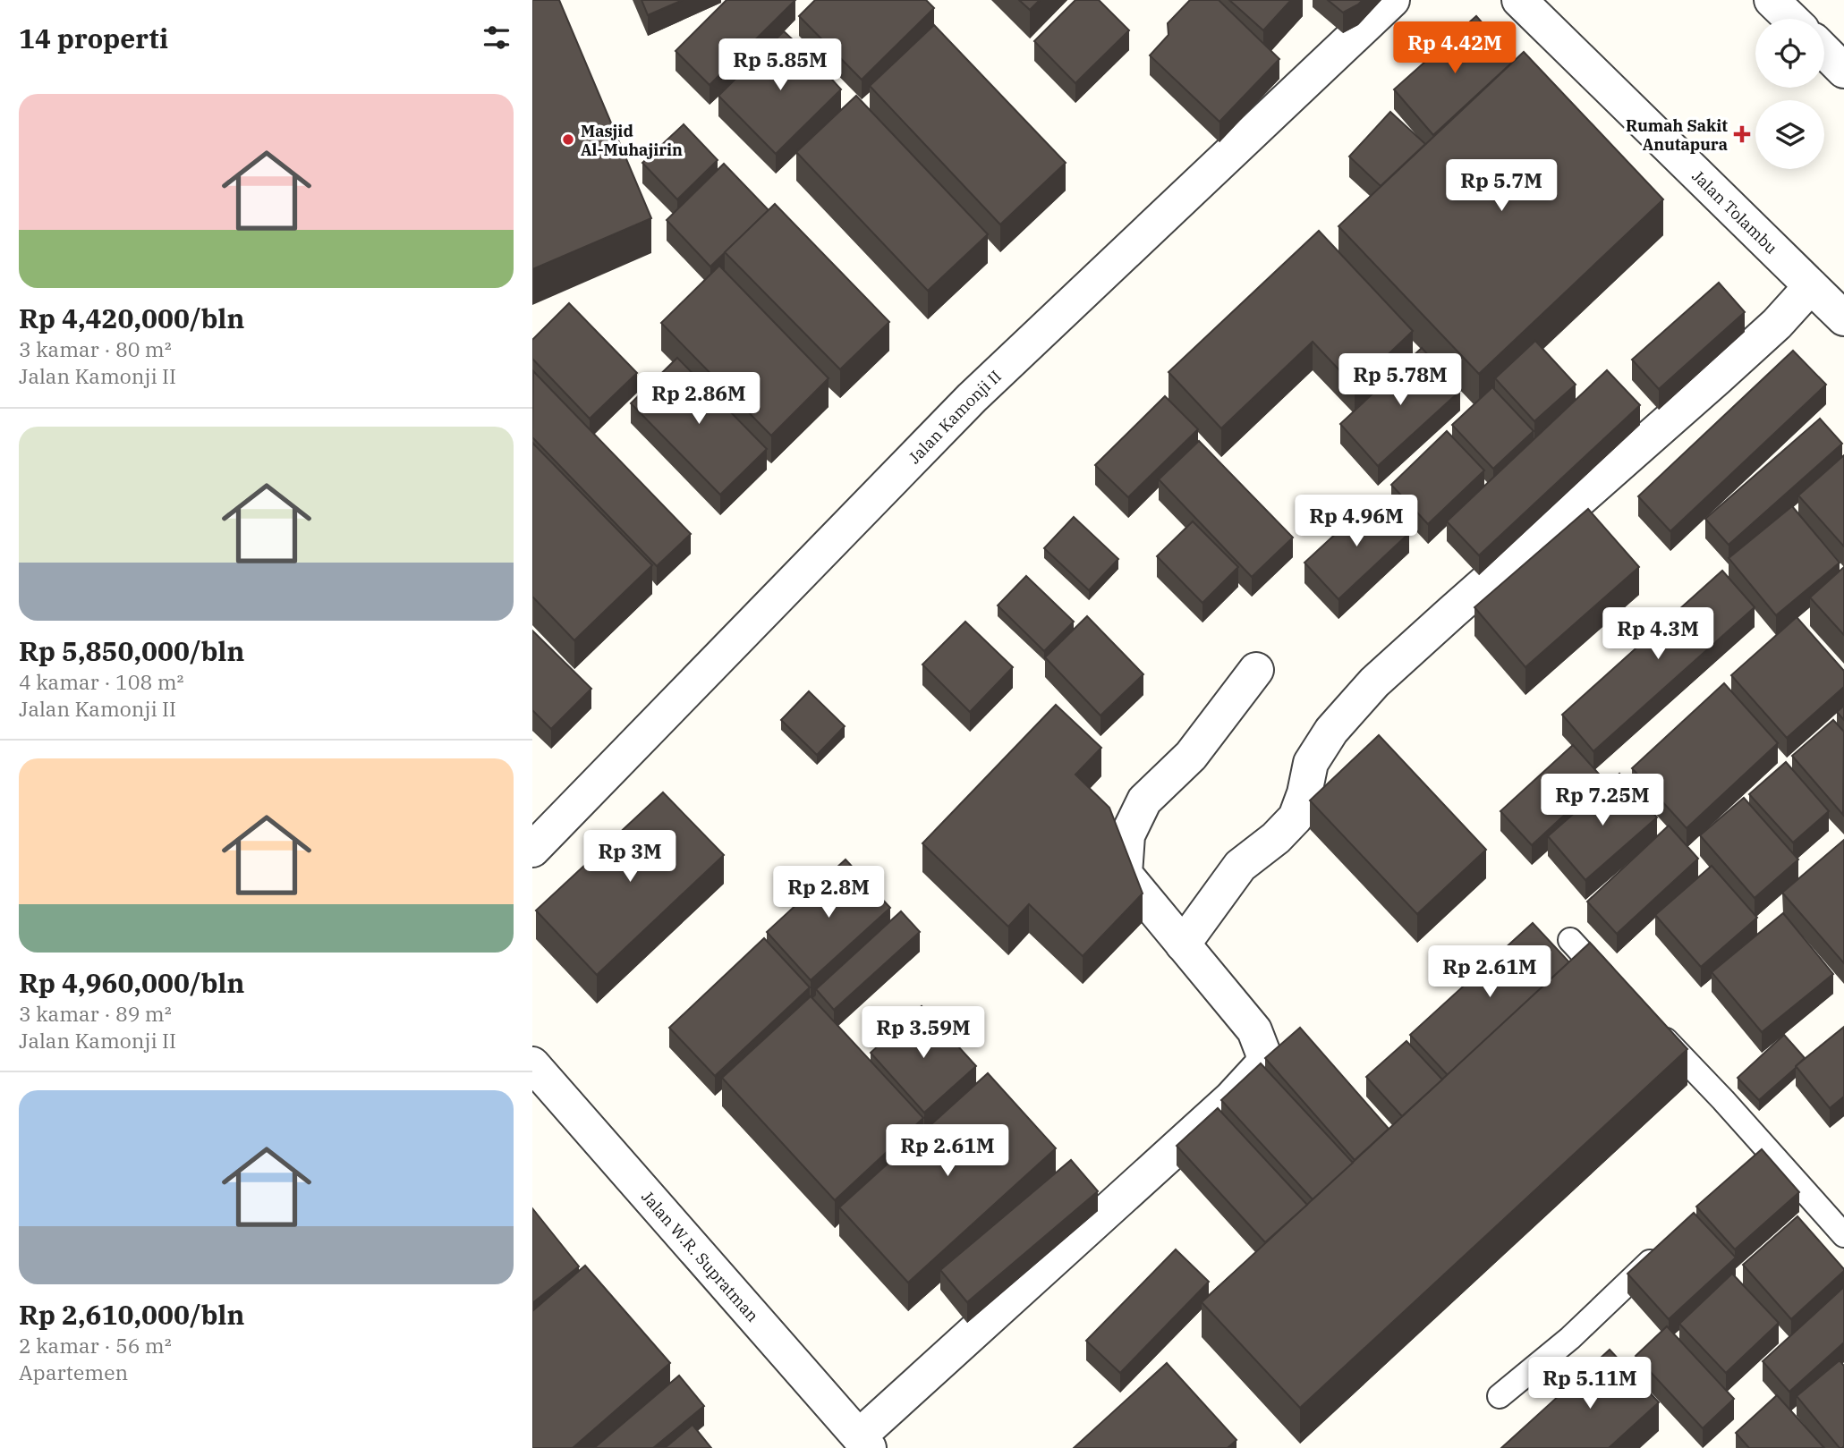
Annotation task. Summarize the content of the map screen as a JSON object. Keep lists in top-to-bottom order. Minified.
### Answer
{"streets":{"street":["Jalan Tolambu","Jalan Kamonji II","Jalan W.R. Supratman"]},"places":{"health":["Rumah Sakit Anutapura"],"other":["Masjid Al-Muhajirin"]},"page":{"heading":"14 properti","price":["Rp 4.42M","Rp 5.85M","Rp 5.7M","Rp 5.78M","Rp 2.86M","Rp 4.96M","Rp 4.3M","Rp 7.25M","Rp 3M","Rp 2.8M","Rp 2.61M","Rp 3.59M","Rp 2.61M","Rp 5.11M"],"list":[{"name":"Rp 4,420,000/bln","note":"3 kamar · 80 m² · Jalan Kamonji II"},{"name":"Rp 5,850,000/bln","note":"4 kamar · 108 m² · Jalan Kamonji II"},{"name":"Rp 4,960,000/bln","note":"3 kamar · 89 m² · Jalan Kamonji II"},{"name":"Rp 2,610,000/bln","note":"2 kamar · 56 m² · Apartemen"}]}}
